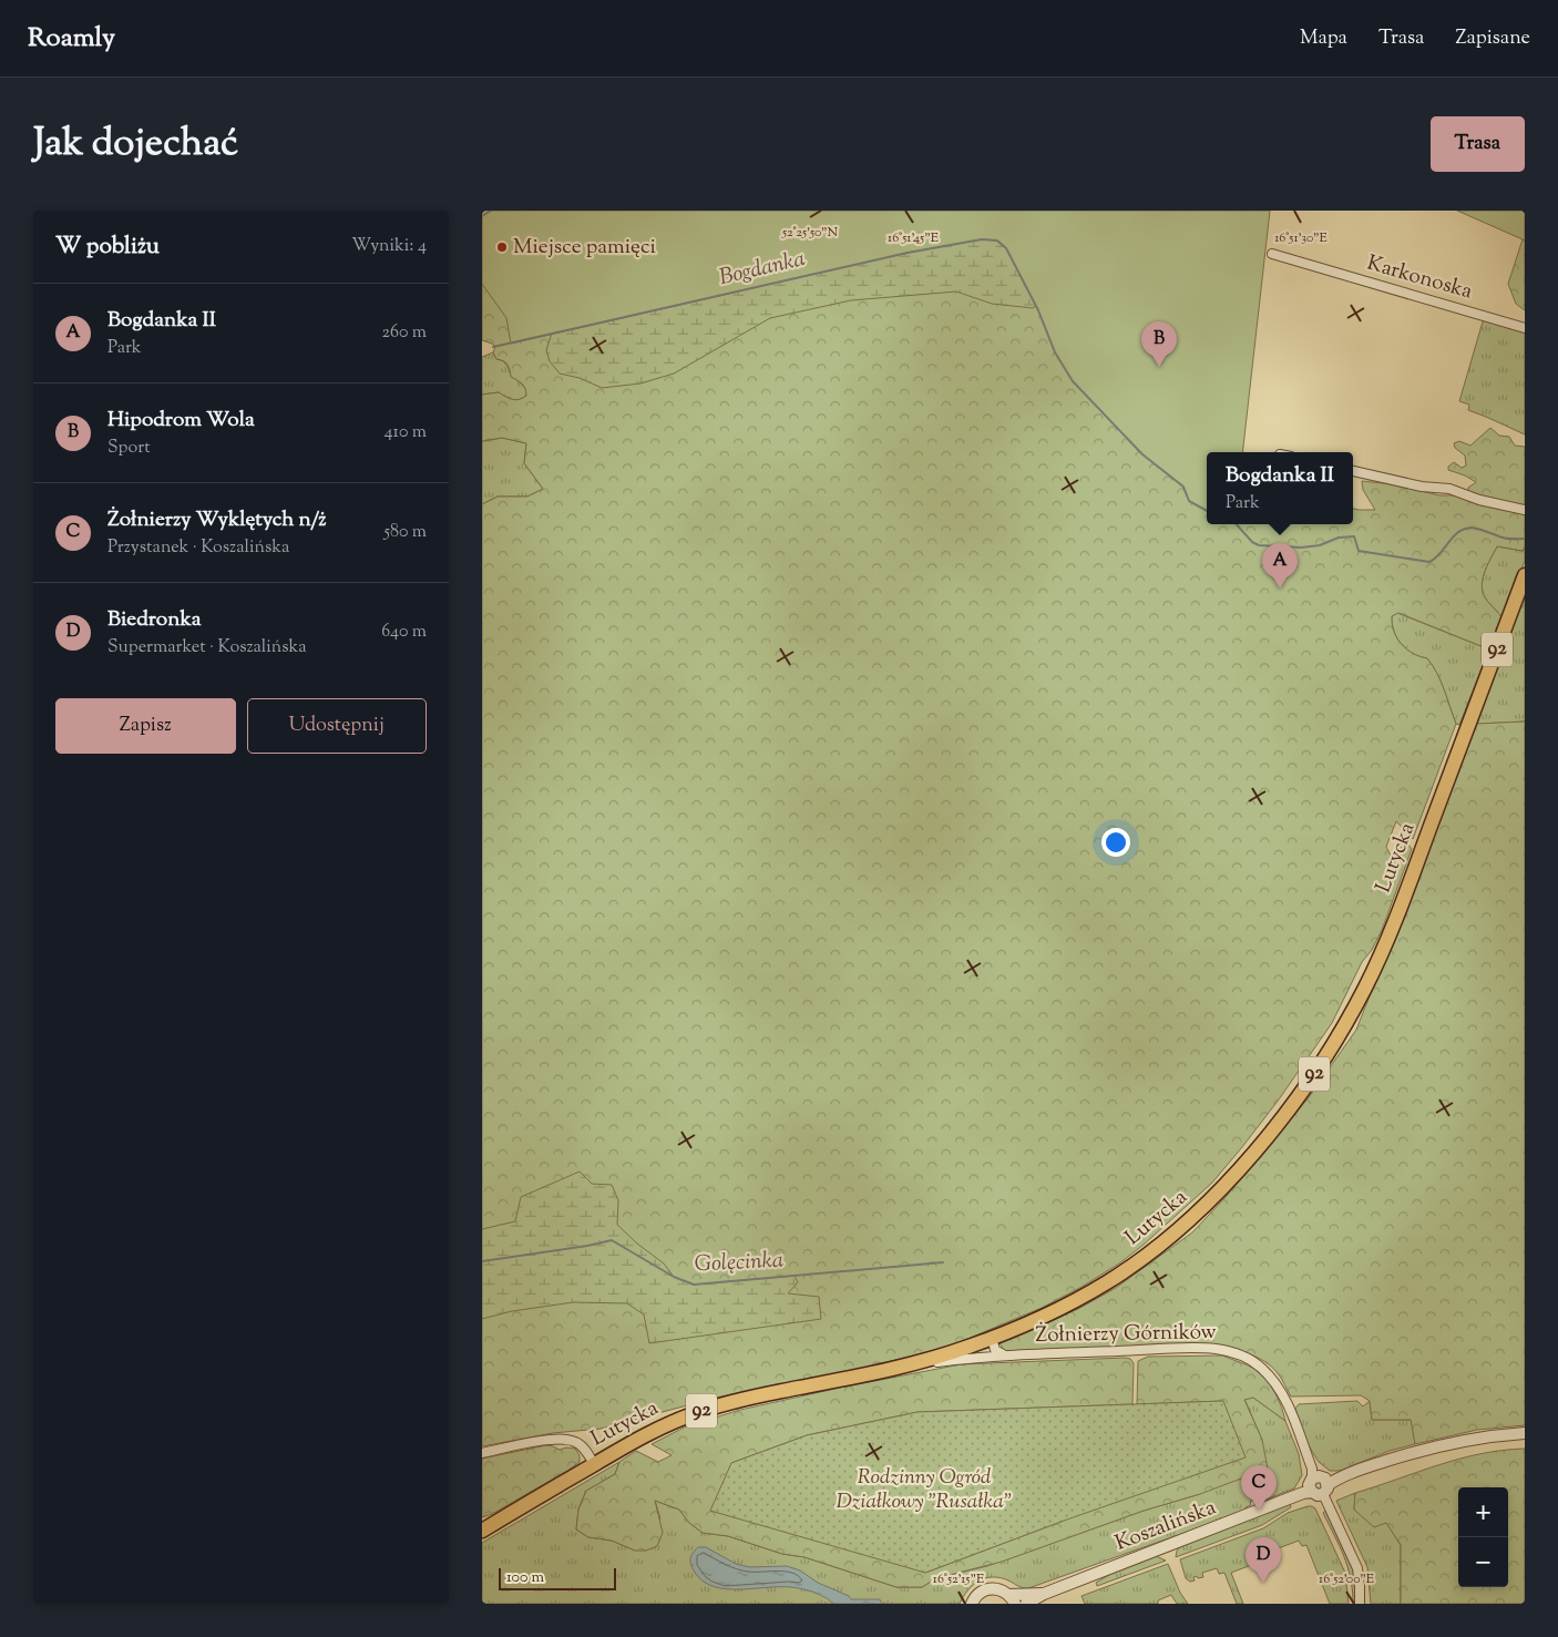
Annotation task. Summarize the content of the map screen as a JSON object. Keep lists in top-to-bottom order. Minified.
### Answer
{"streets":{"main road":["92","Lutycka"],"street":["Karkonoska","Żołnierzy Górników","Koszalińska"]},"crossings":[["Lutycka","Żołnierzy Górników"],["Żołnierzy Górników","Koszalińska"]],"water":["Bogdanka","Golęcinka"],"parks":["Rodzinny Ogród Działkowy \"Rusałka\""],"places":["Miejsce pamięci"],"scale_bar":"100 m","page":{"header":"Roamly","nav":["Mapa","Trasa","Zapisane"],"title":"Jak dojechać","buttons":["Trasa",["Zapisz","Udostępnij"]],"heading":["W pobliżu","Wyniki: 4"],"list":[{"mark":"A","name":"Bogdanka II","note":"Park","value":"260 m"},{"mark":"B","name":"Hipodrom Wola","note":"Sport","value":"410 m"},{"mark":"C","name":"Żołnierzy Wyklętych n/ż","note":"Przystanek · Koszalińska","value":"580 m"},{"mark":"D","name":"Biedronka","note":"Supermarket · Koszalińska","value":"640 m"}],"pins":["B","A","C","D"],"popup":["Bogdanka II","Park"],"map_buttons":["+","−"],"scale":"100 m"},"coordinates":["52°25'50\"N","16°51'45\"E","16°51'30\"E","16°52'15\"E","16°52'00\"E"]}
